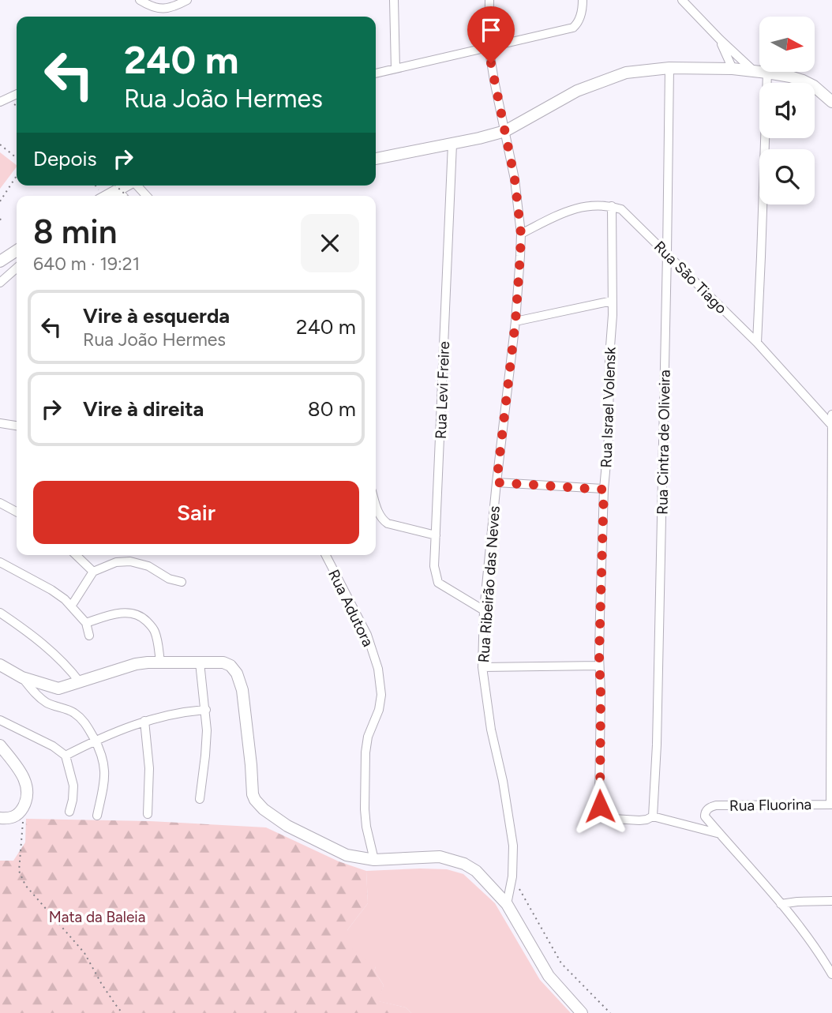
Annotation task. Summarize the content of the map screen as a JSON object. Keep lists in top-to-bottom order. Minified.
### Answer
{"streets":{"street":["Rua São Tiago","Rua Levi Freire","Rua Israel Volensk","Rua Cintra de Oliveira","Rua Ribeirão das Neves","Rua Adutora","Rua Fluorina"]},"crossings":[["Rua São Tiago","Rua Israel Volensk"],["Rua São Tiago","Rua Cintra de Oliveira"],["Rua Levi Freire","Rua Ribeirão das Neves"],["Rua Israel Volensk","Rua Cintra de Oliveira"]],"parks":["Mata da Baleia"],"north":"right","page":{"turn":["240 m","Rua João Hermes"],"then":"Depois","heading":["8 min","640 m · 19:21"],"list":[{"name":"Vire à esquerda","note":"Rua João Hermes","value":"240 m"},{"name":"Vire à direita","value":"80 m"}],"buttons":"Sair"}}
